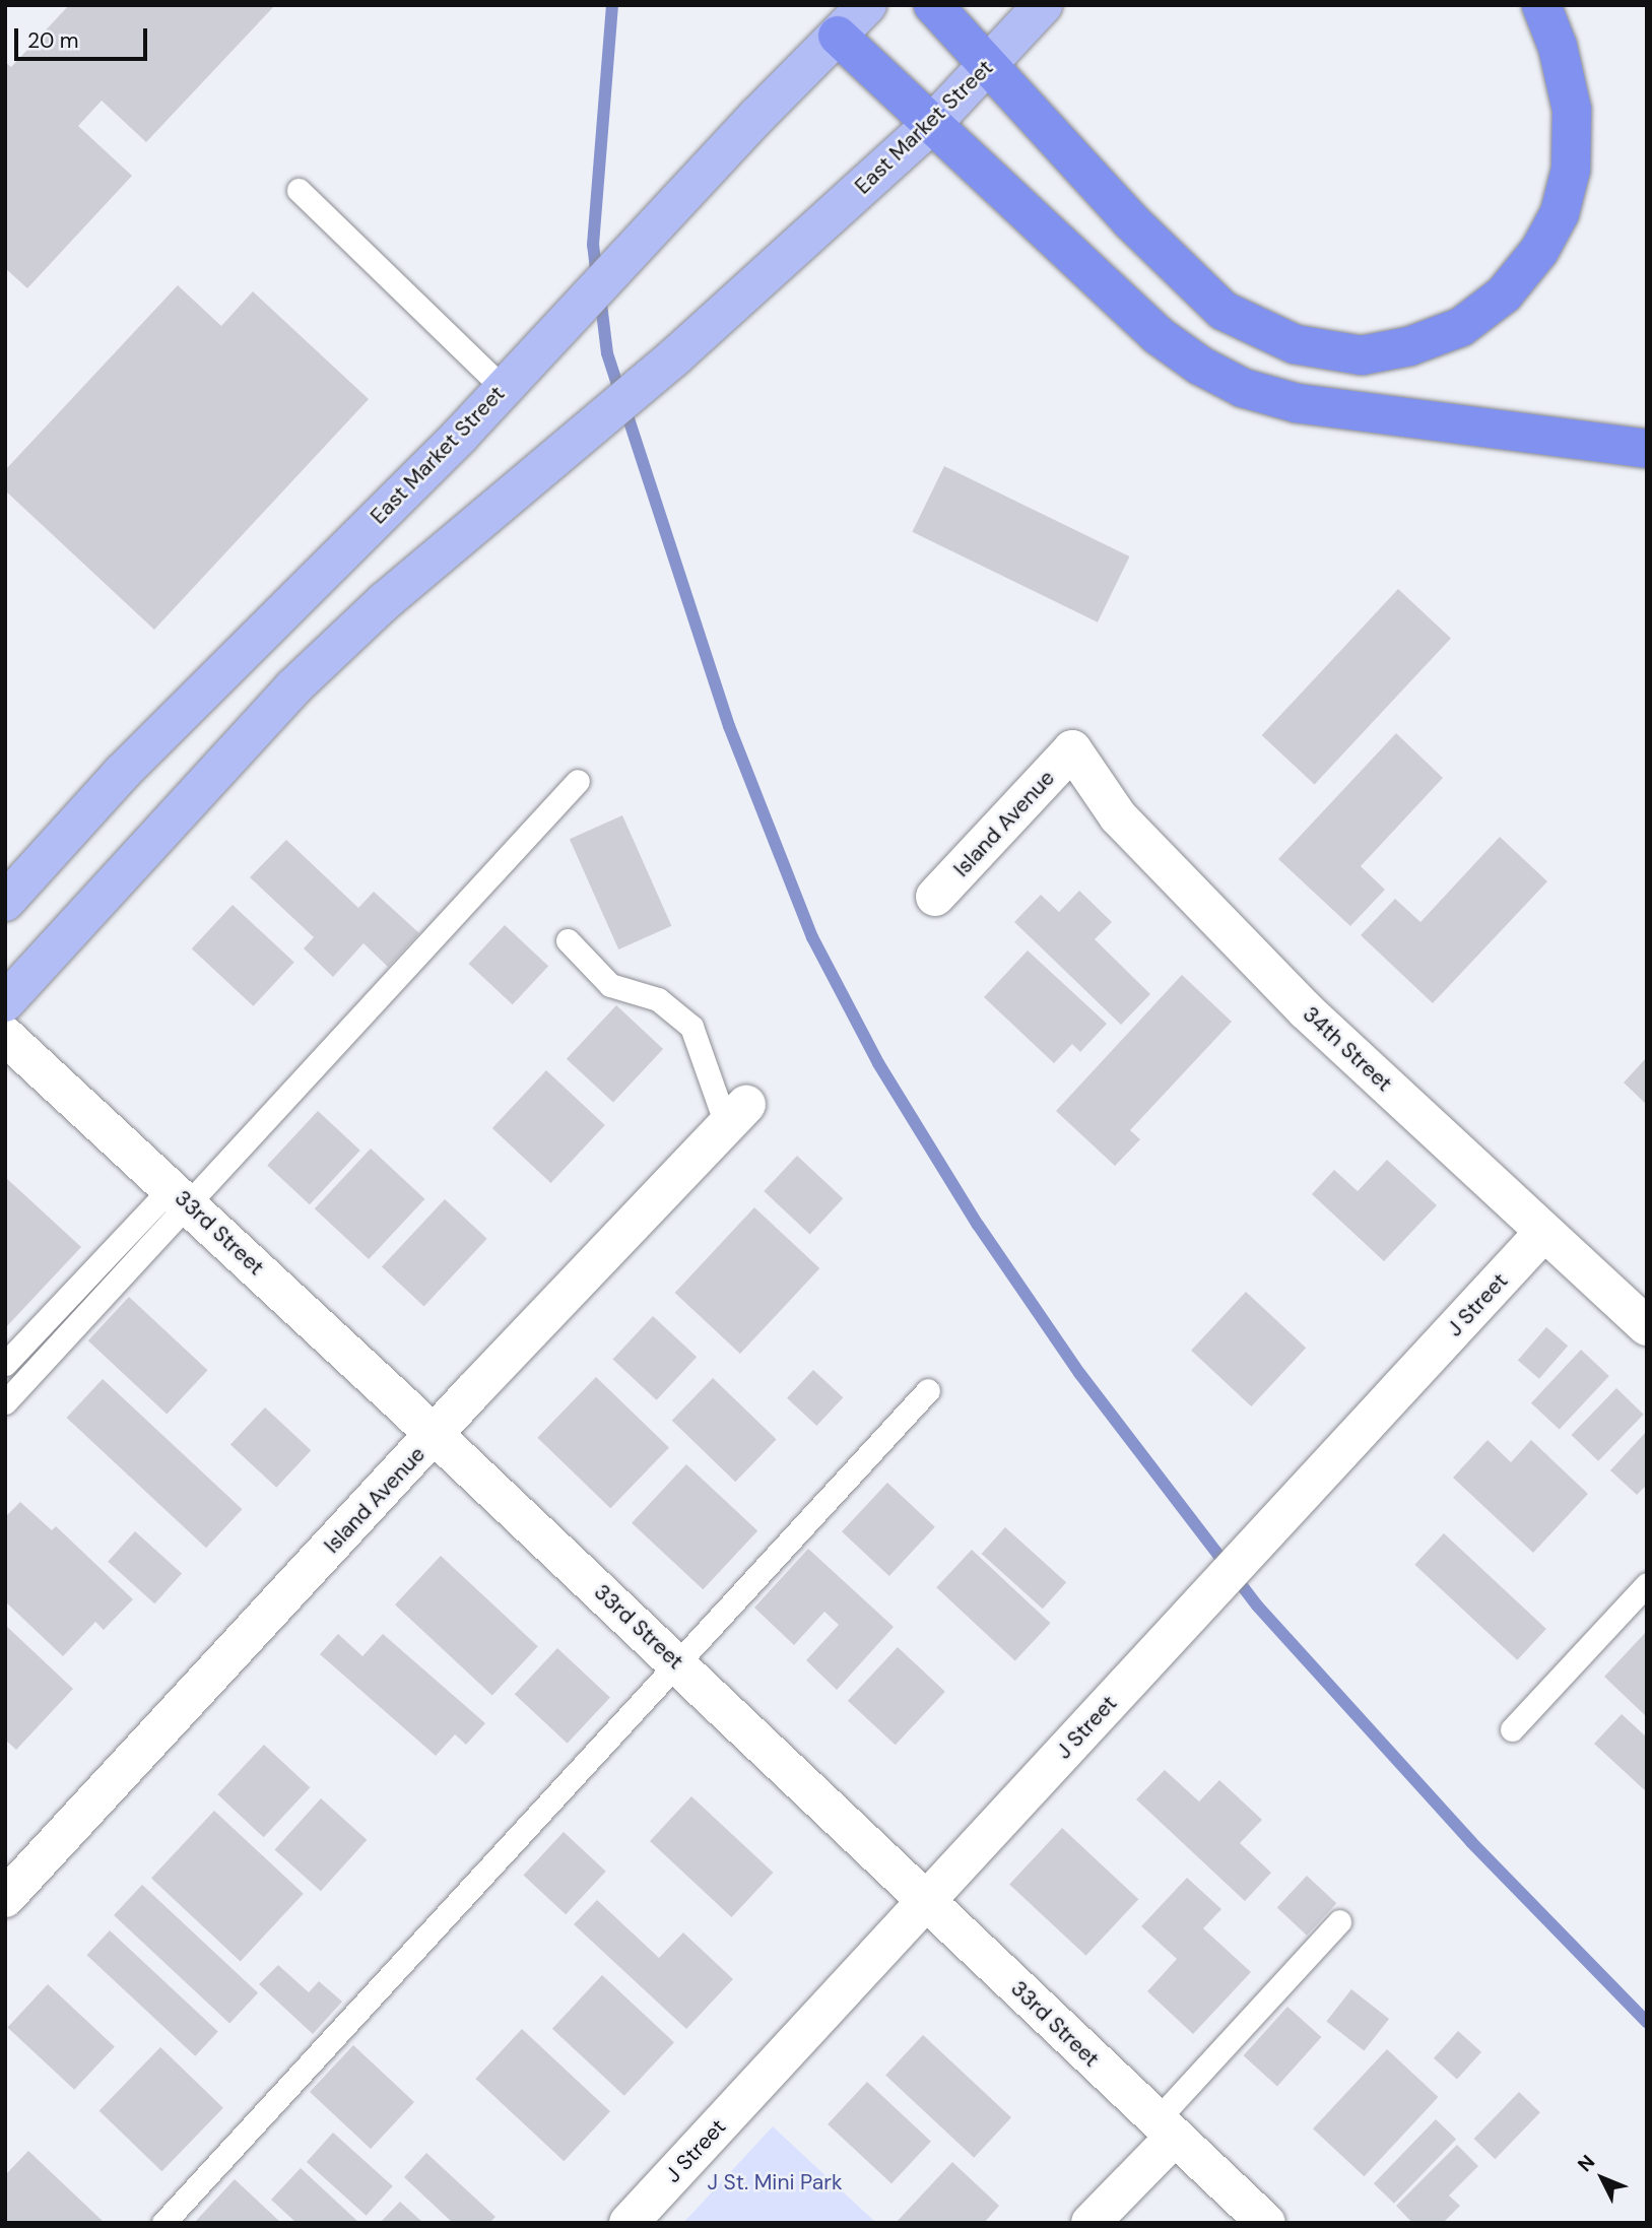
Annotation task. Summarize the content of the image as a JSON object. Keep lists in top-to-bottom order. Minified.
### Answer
{"streets":{"main road":["East Market Street"],"street":["Island Avenue","34th Street","33rd Street","J Street"]},"crossings":[["Island Avenue","34th Street"],["Island Avenue","33rd Street"],["34th Street","J Street"],["33rd Street","J Street"]],"parks":["J St. Mini Park"],"scale_bar":"20 m","north":"top left"}
